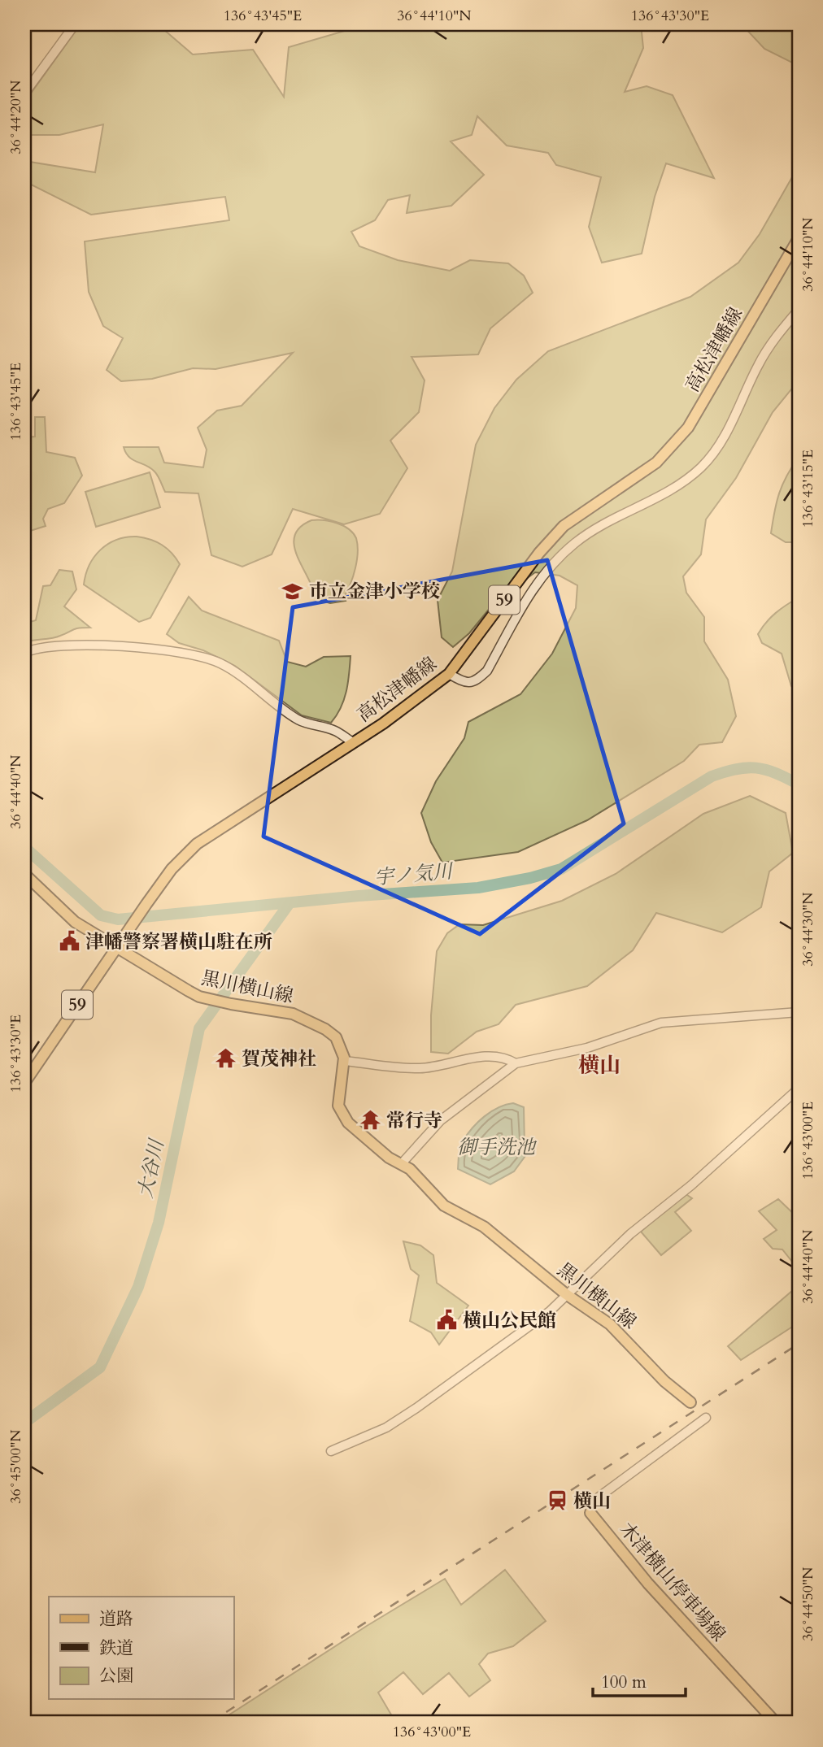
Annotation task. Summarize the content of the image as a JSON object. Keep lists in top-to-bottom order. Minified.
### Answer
{"streets":{"main road":["高松津幡線","59","黒川横山線","木津横山停車場線"]},"crossings":[["高松津幡線","黒川横山線"]],"districts":["横山"],"water":["宇ノ気川","御手洗池","大谷川"],"places":{"school or university":["市立金津小学校"],"public building":["津幡警察署横山駐在所","横山公民館"],"temple":["賀茂神社","常行寺"],"station":["横山"]},"legend":["道路","鉄道","公園"],"scale_bar":"100 m","coordinates":["136°43'45\"E","36°44'10\"N","136°43'30\"E","36°44'20\"N","136°43'15\"E","36°44'40\"N","36°44'30\"N","136°43'00\"E","36°45'00\"N","36°44'50\"N"]}
